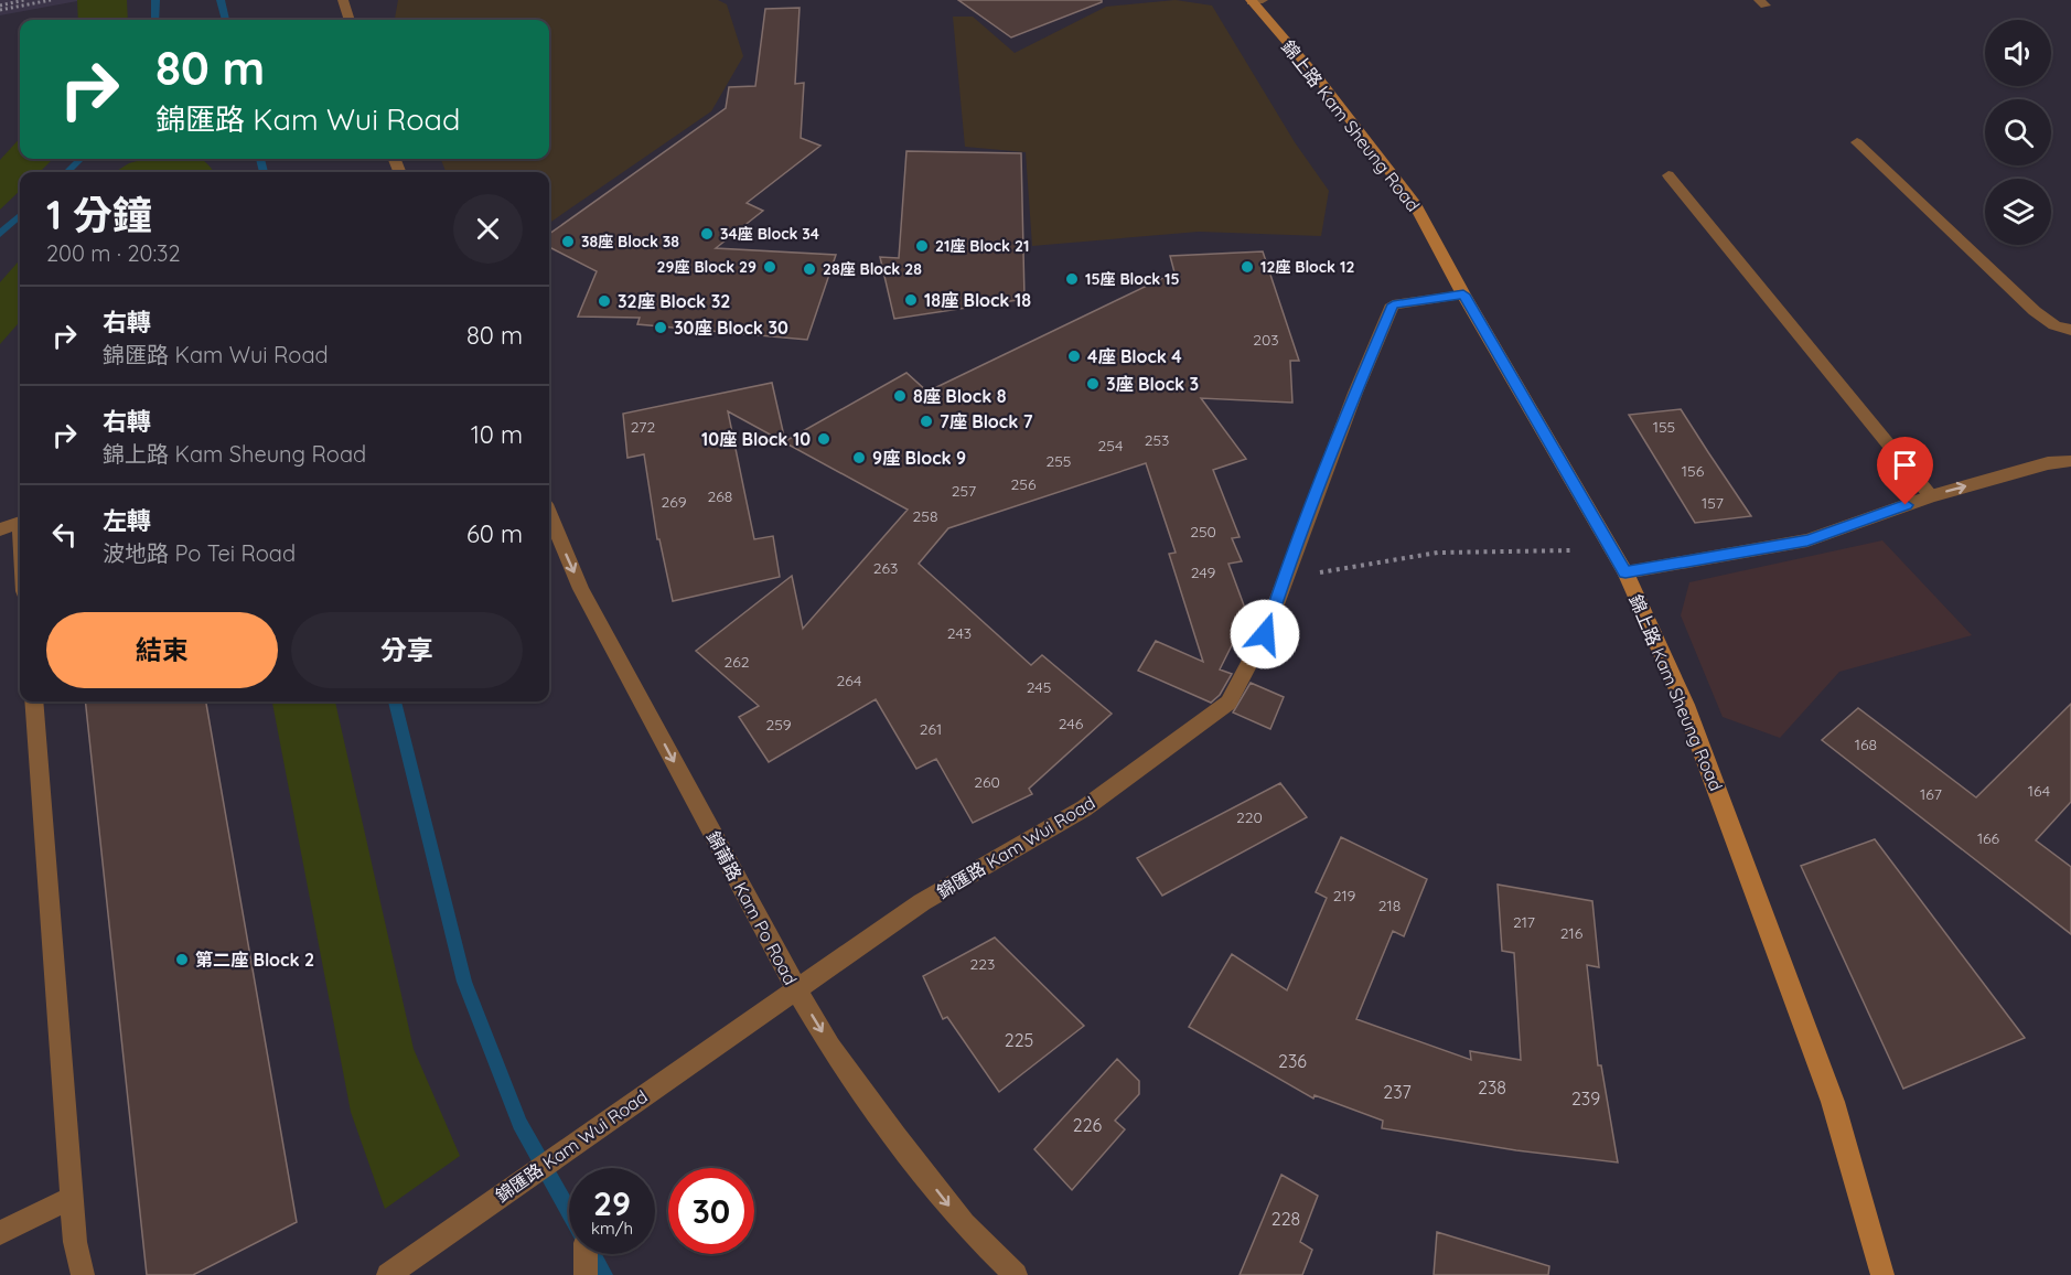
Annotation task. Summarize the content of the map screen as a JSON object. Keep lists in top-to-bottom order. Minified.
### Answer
{"streets":{"main road":["錦上路 Kam Sheung Road"],"street":["錦匯路 Kam Wui Road","錦莆路 Kam Po Road"]},"crossings":[["錦上路 Kam Sheung Road","錦匯路 Kam Wui Road"],["錦匯路 Kam Wui Road","錦莆路 Kam Po Road"]],"one_way":["錦莆路 Kam Po Road"],"places":["34座 Block 34","38座 Block 38","21座 Block 21","29座 Block 29","12座 Block 12","28座 Block 28","15座 Block 15","18座 Block 18","32座 Block 32","30座 Block 30","4座 Block 4","3座 Block 3","8座 Block 8","7座 Block 7","10座 Block 10","9座 Block 9","第二座 Block 2"],"house_numbers":["203","272","155","253","254","255","156","256","257","268","269","157","258","250","263","249","243","262","264","245","246","259","261","168","260","164","167","220","166","219","218","217","216","223","225","236","238","237","239","226","228"],"page":{"turn":["80 m","錦匯路 Kam Wui Road"],"heading":["1 分鐘","200 m · 20:32"],"list":[{"name":"右轉","note":"錦匯路 Kam Wui Road","value":"80 m"},{"name":"右轉","note":"錦上路 Kam Sheung Road","value":"10 m"},{"name":"左轉","note":"波地路 Po Tei Road","value":"60 m"}],"buttons":["結束","分享"],"speed":"29 km/h","limit":"30"}}
